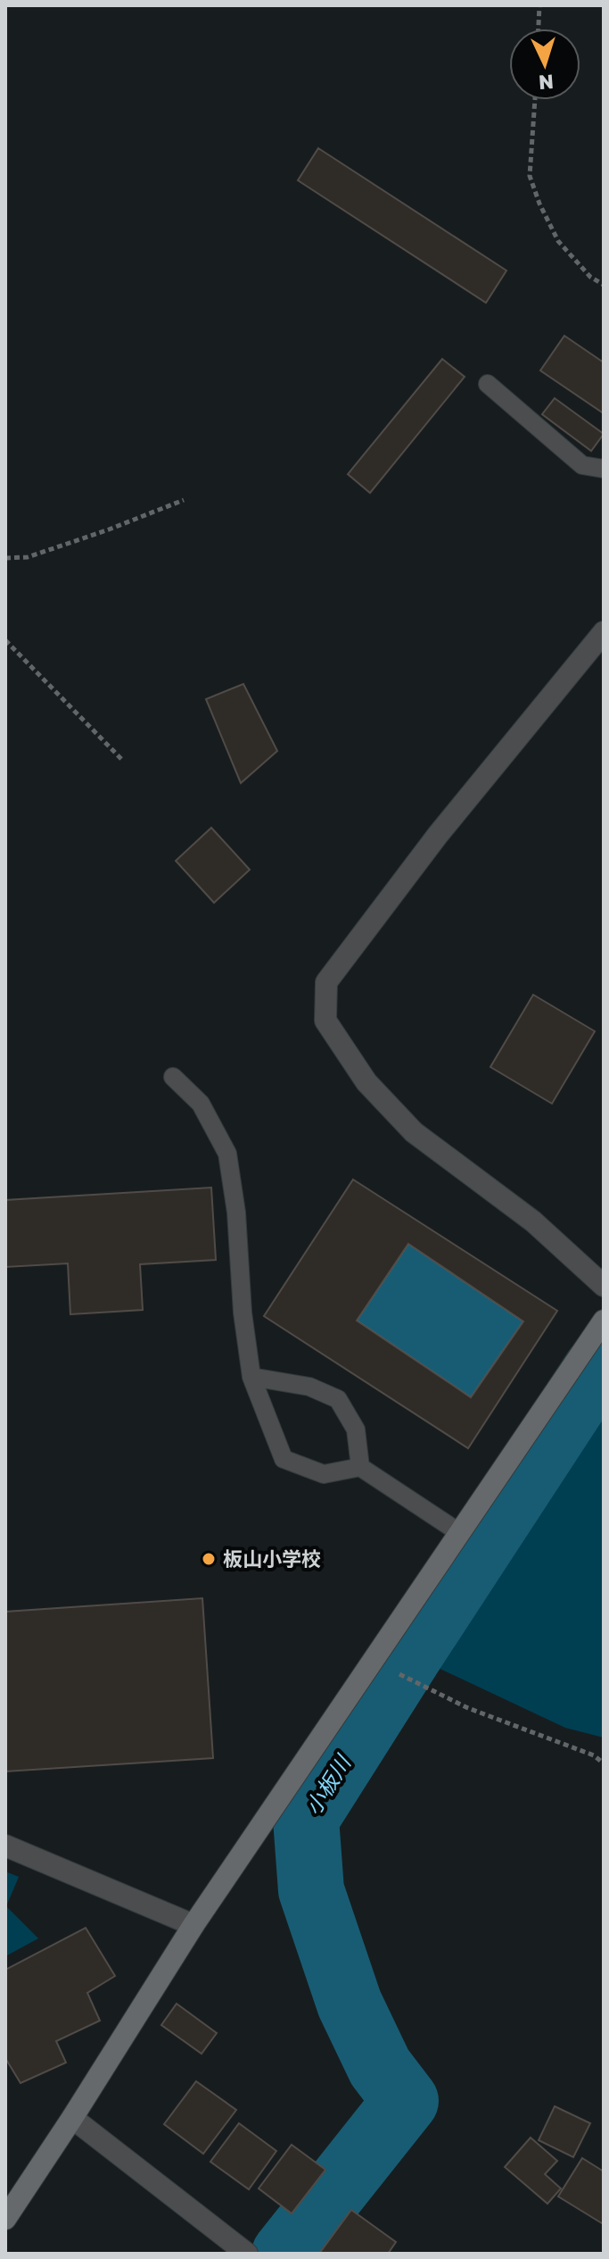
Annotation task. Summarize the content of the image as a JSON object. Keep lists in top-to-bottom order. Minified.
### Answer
{"water":["小板川"],"places":["板山小学校"],"north":"bottom"}
